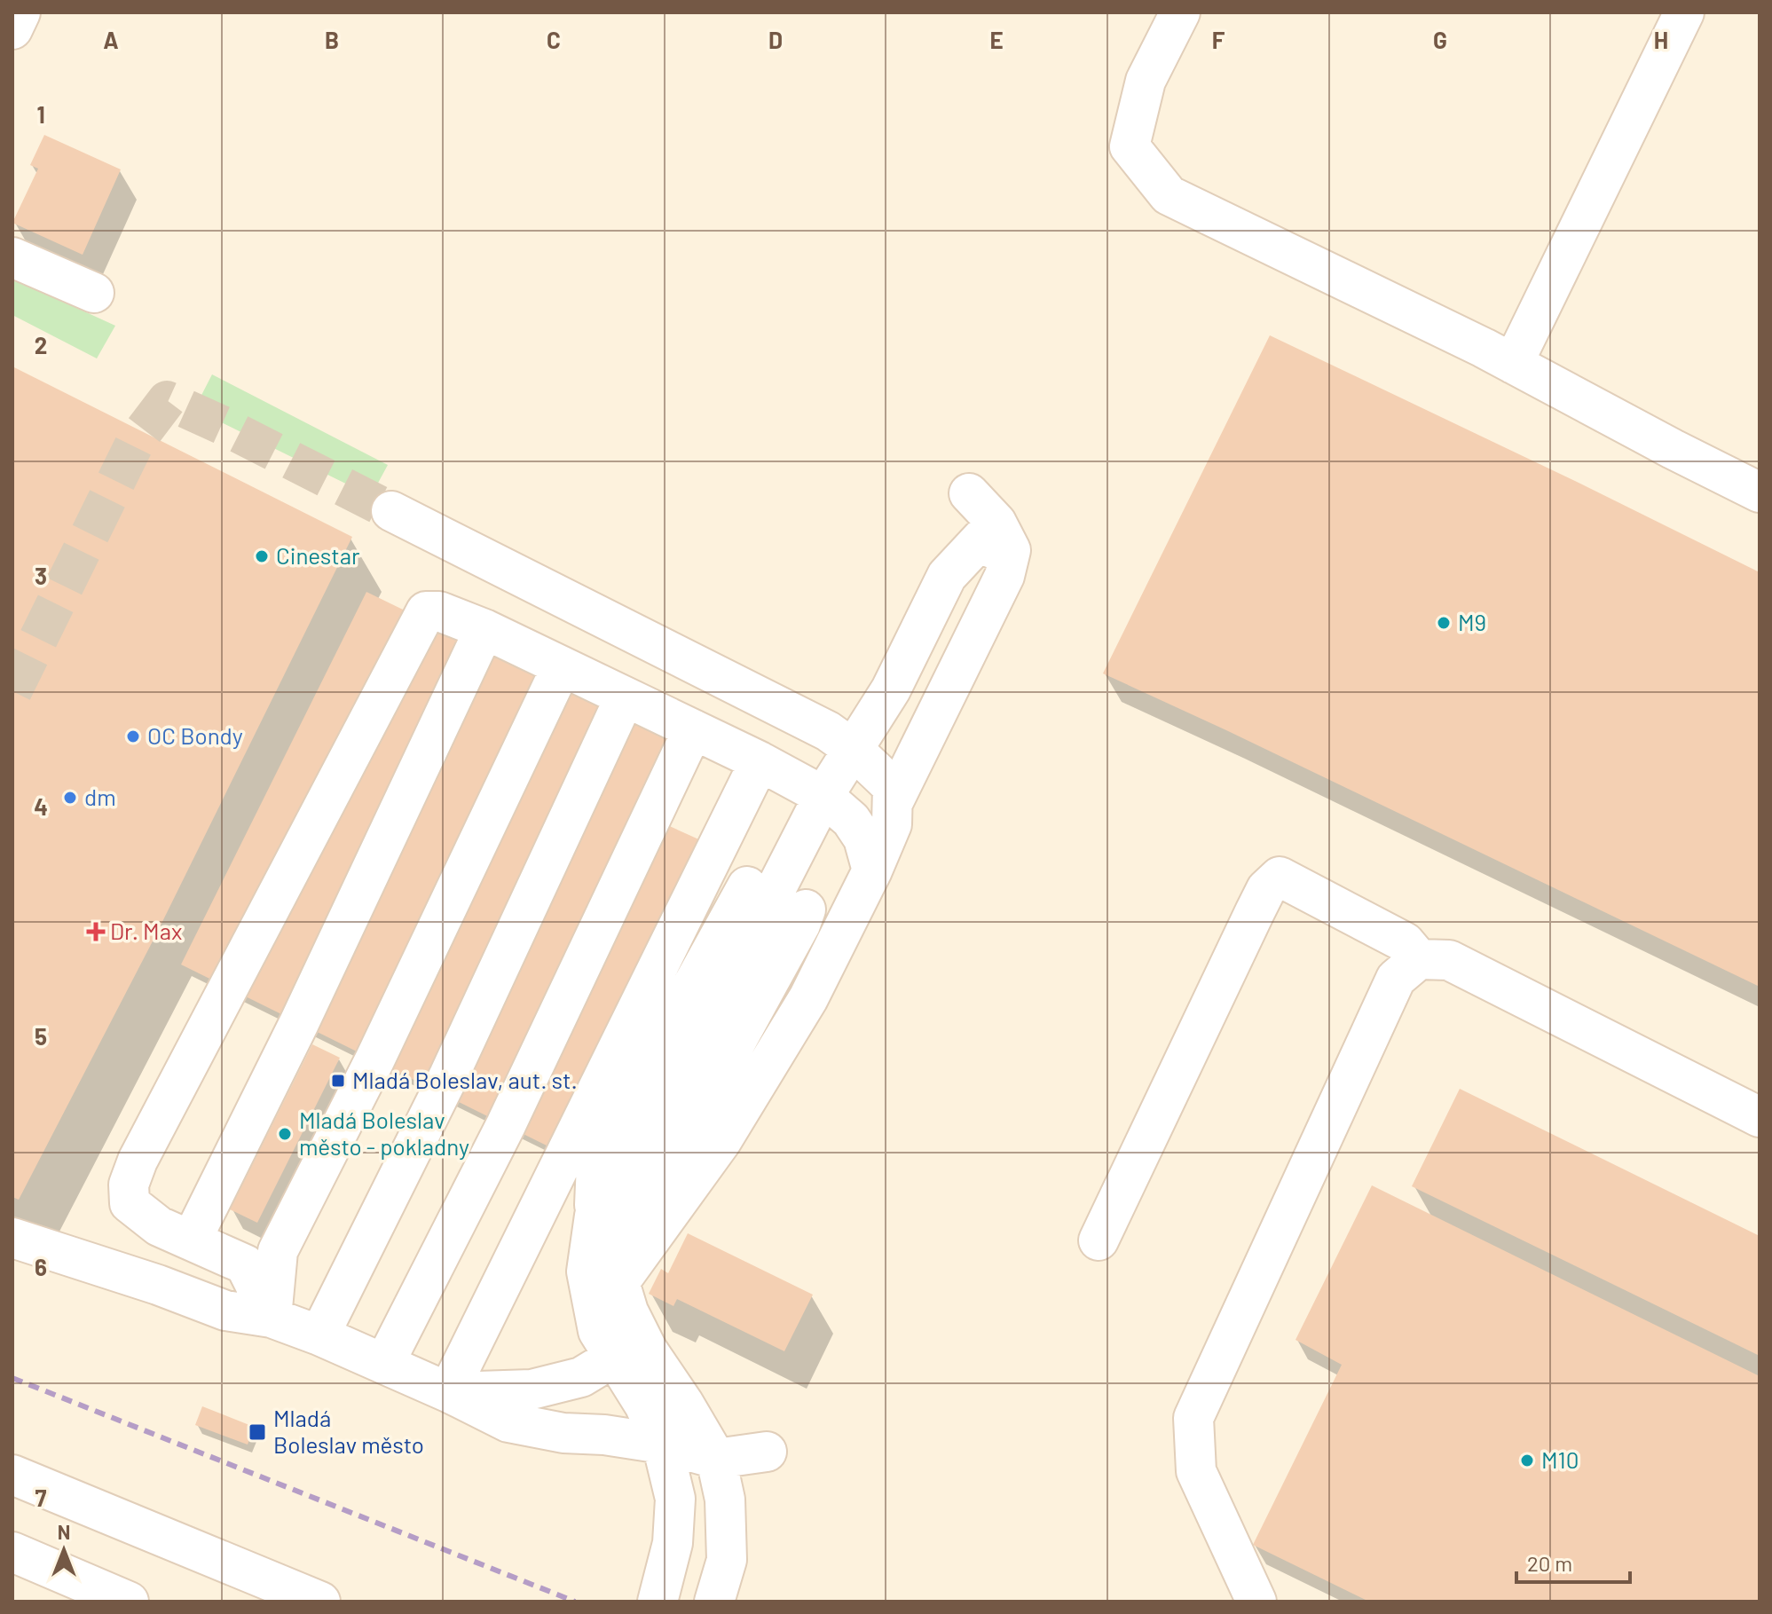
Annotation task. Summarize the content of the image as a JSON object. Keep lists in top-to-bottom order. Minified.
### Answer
{"places":{"other":["Cinestar","M9","OC Bondy","dm","Mladá Boleslav město - pokladny","M10"],"health":["Dr. Max"],"transit":["Mladá Boleslav, aut. st.","Mladá Boleslav město"]},"scale_bar":"20 m","north":"top","grid":{"columns":["A","B","C","D","E","F","G","H"],"rows":["1","2","3","4","5","6","7"]}}
